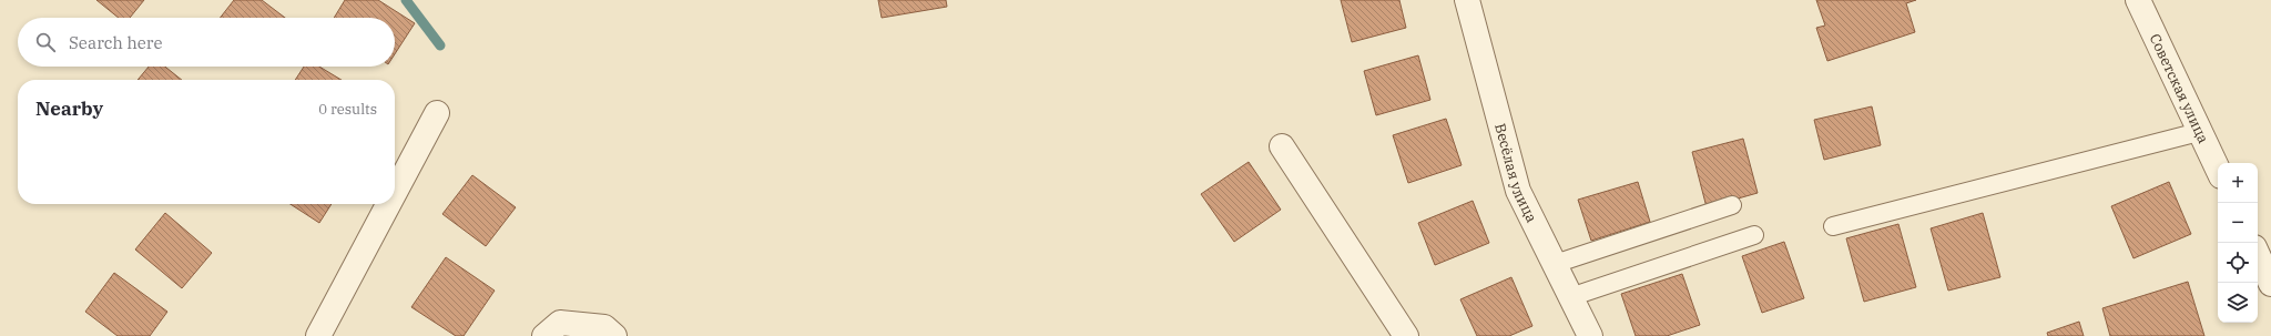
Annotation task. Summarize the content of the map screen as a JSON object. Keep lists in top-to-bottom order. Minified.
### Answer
{"streets":{"street":["Советская улица","Весёлая улица"]},"page":{"search":"Search here","heading":["Nearby","0 results"],"map_buttons":["+","−"]}}
